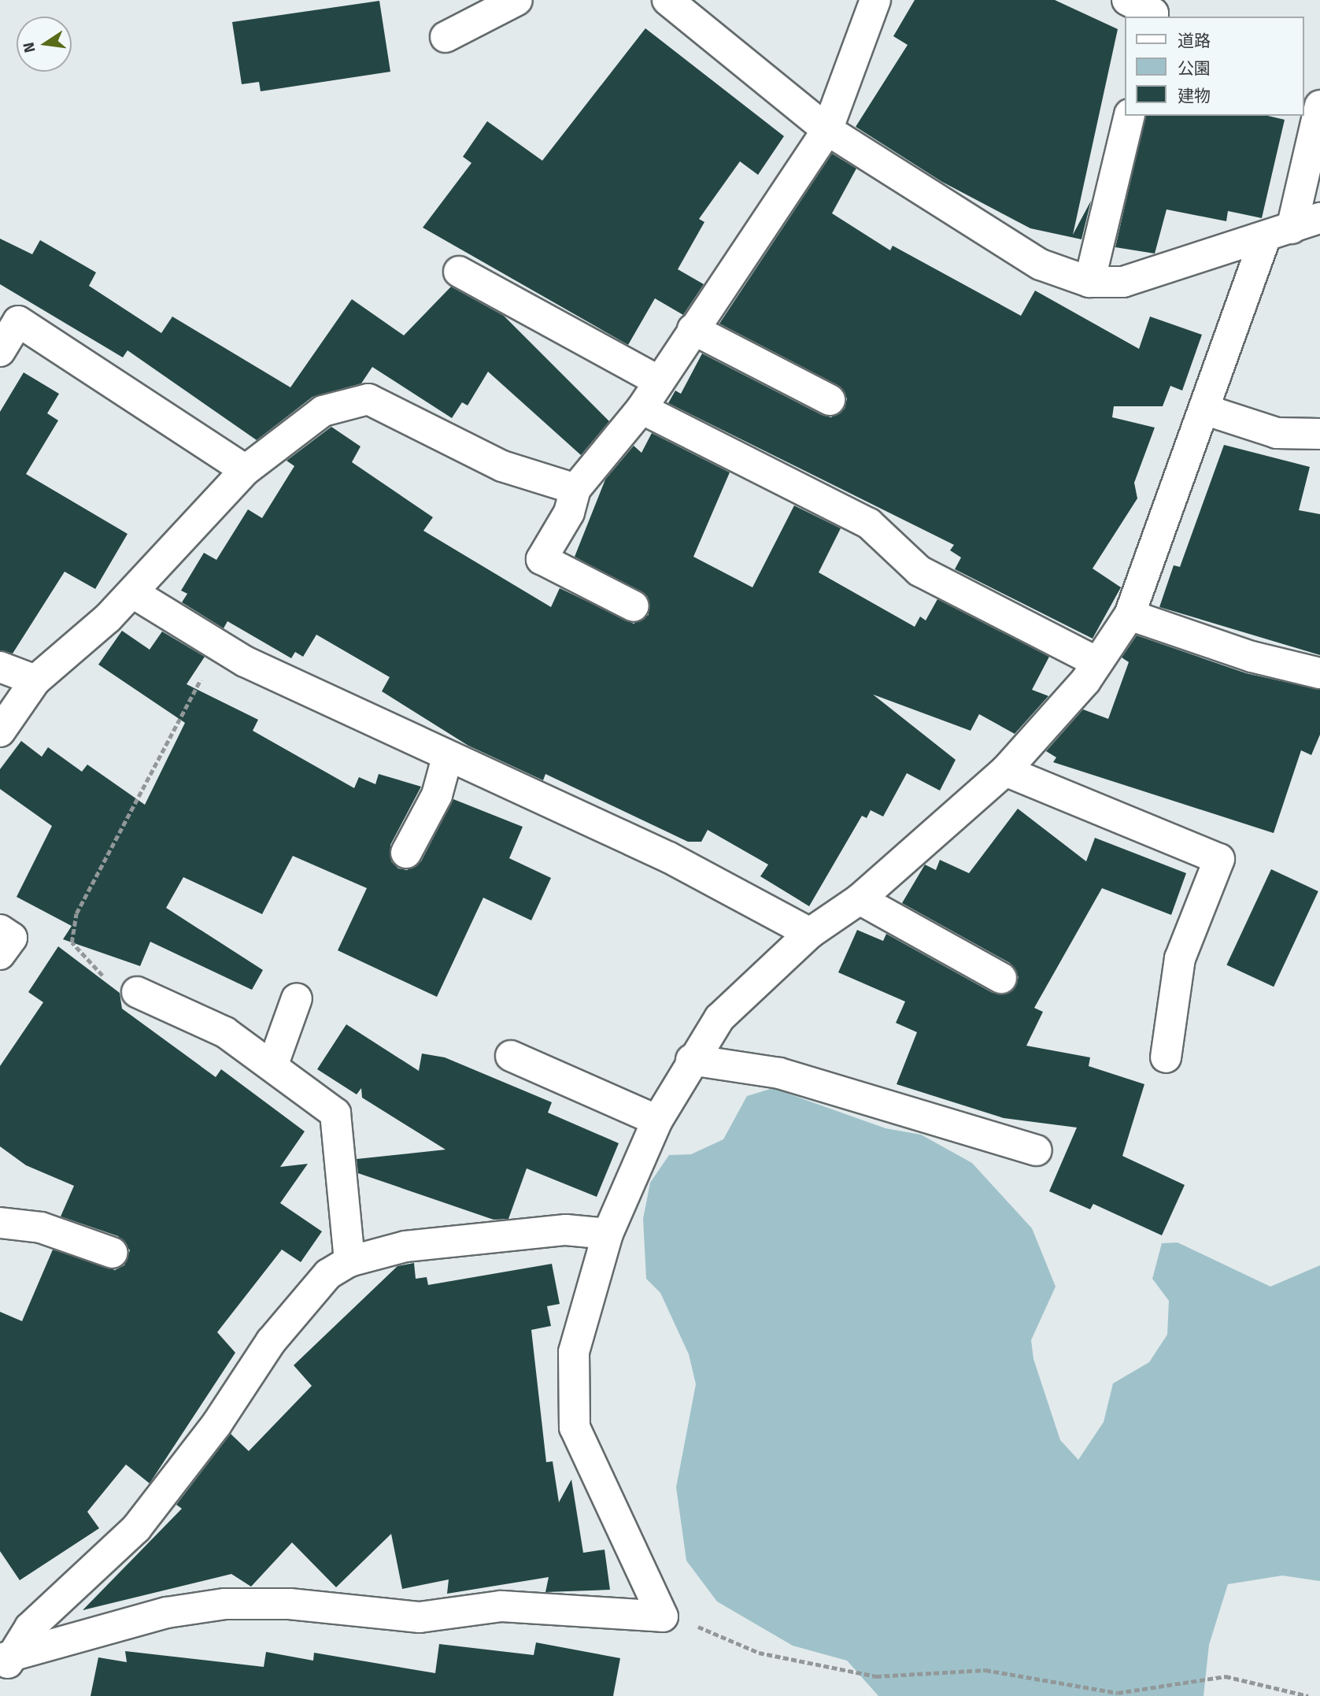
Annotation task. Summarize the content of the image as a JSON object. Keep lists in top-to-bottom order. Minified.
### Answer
{"legend":["道路","公園","建物"],"north":"left"}
